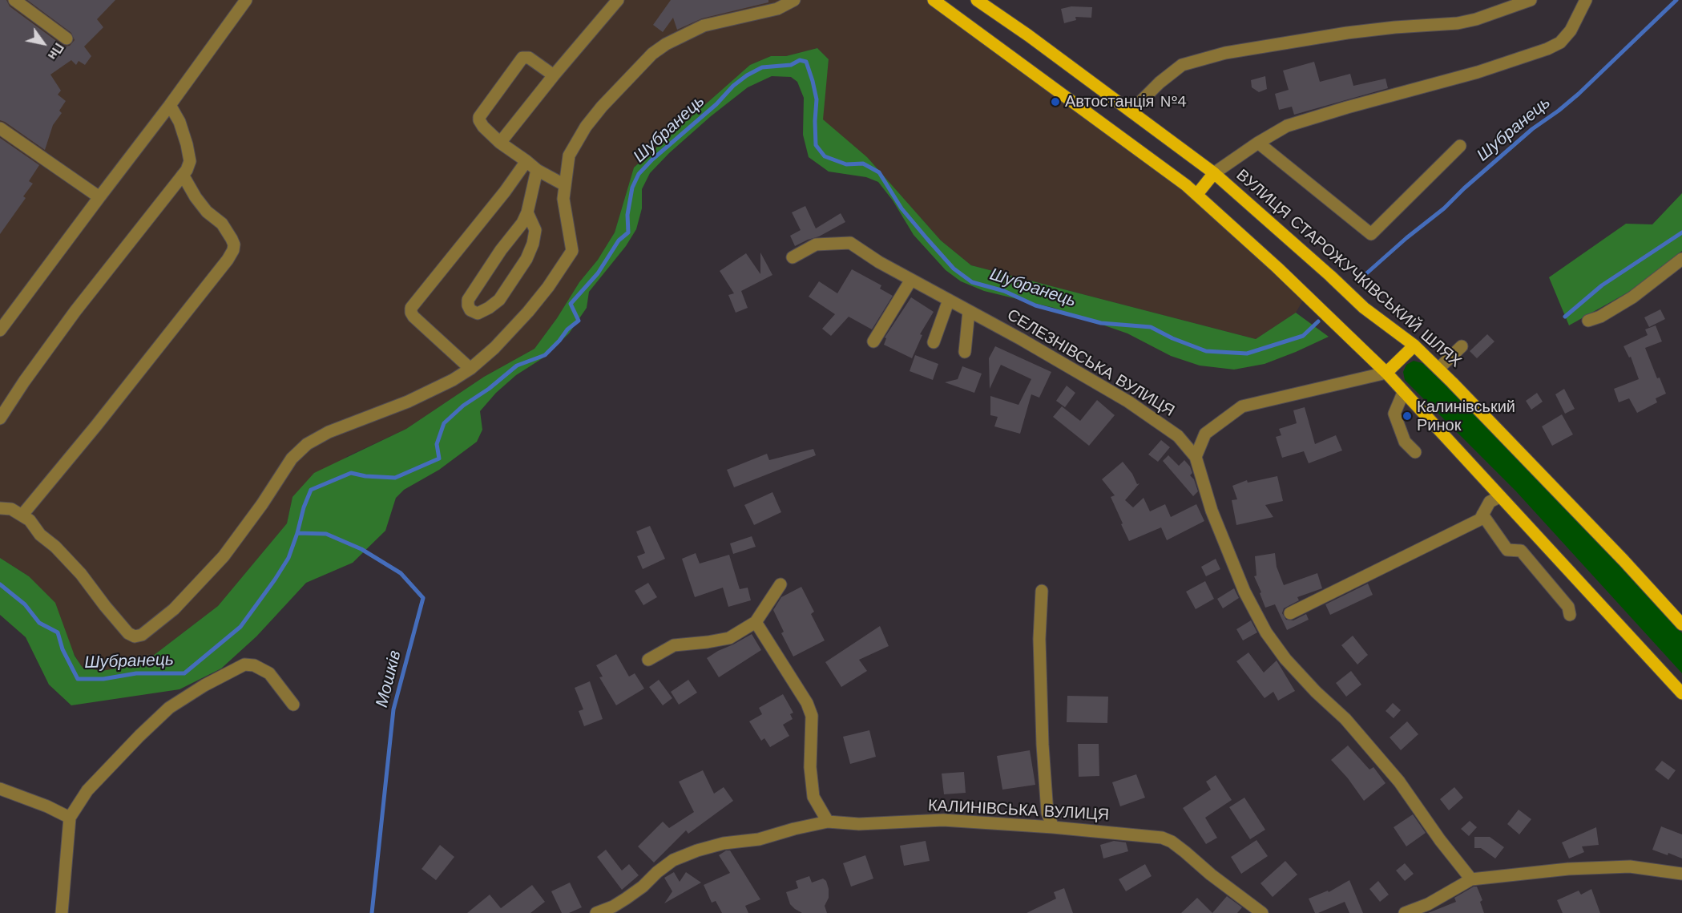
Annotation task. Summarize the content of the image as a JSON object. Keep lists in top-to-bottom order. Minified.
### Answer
{"streets":{"main road":["ВУЛИЦЯ СТАРОЖУЧКІВСЬКИЙ ШЛЯХ"],"street":["СЕЛЕЗНІВСЬКА ВУЛИЦЯ","КАЛИНІВСЬКА ВУЛИЦЯ"]},"water":["Шубранець","Мошків"],"places":["Автостанція №4","Калинівський Ринок"],"north":"bottom right"}
